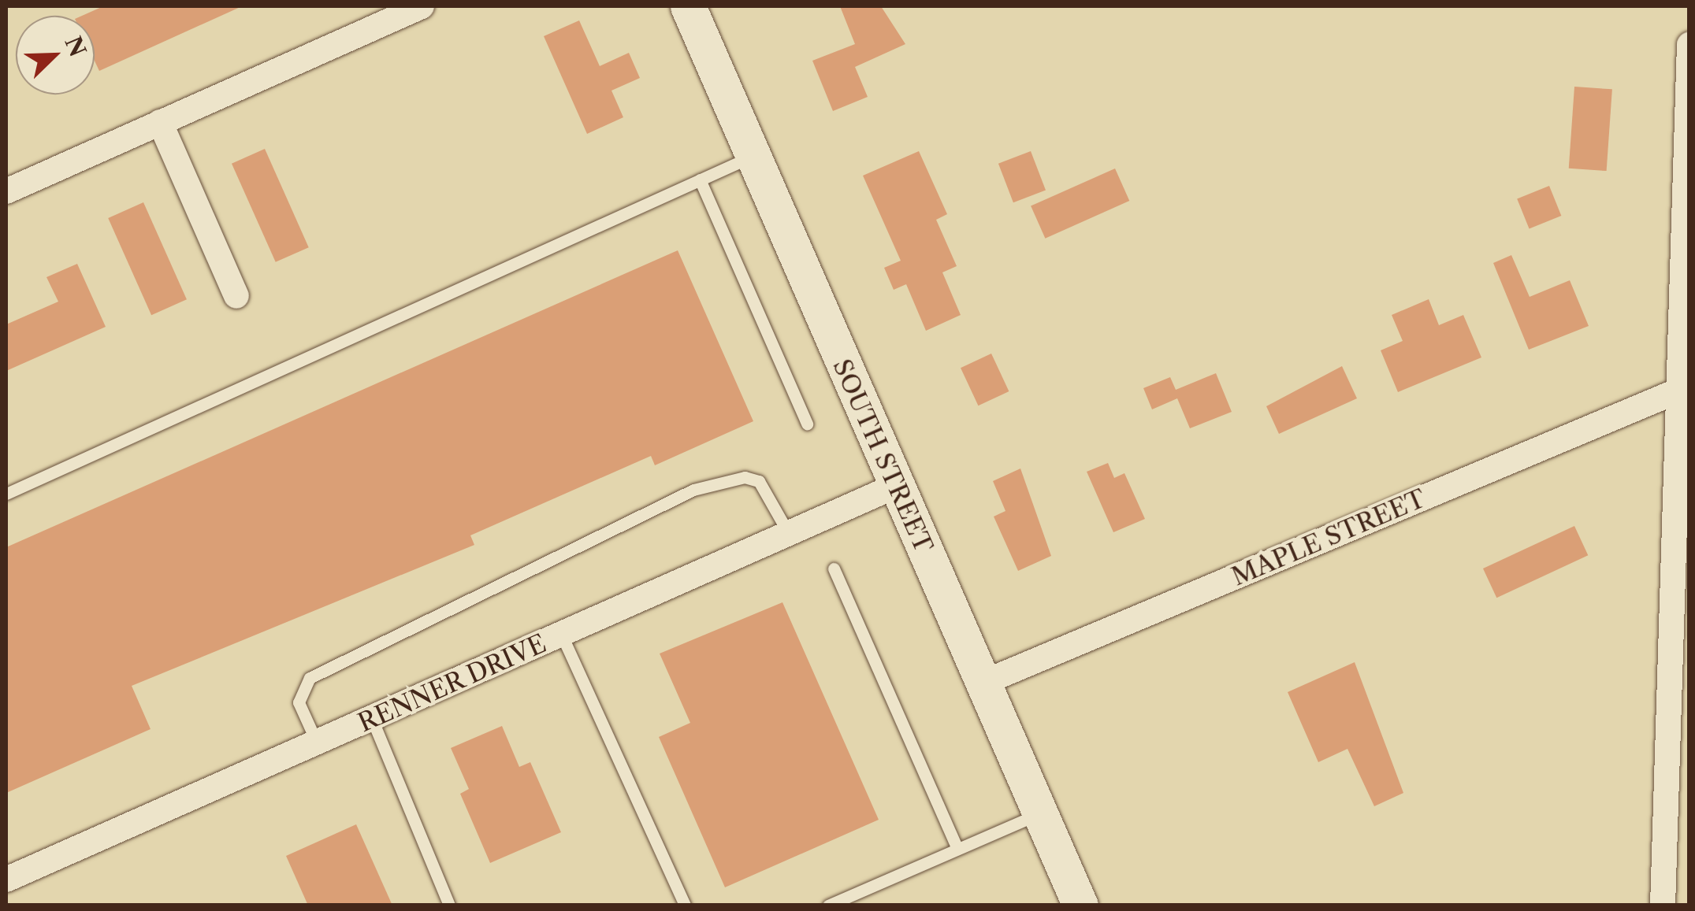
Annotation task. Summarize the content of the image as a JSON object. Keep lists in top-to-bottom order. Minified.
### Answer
{"streets":{"street":["SOUTH STREET","MAPLE STREET","RENNER DRIVE"]},"crossings":[["SOUTH STREET","MAPLE STREET"],["SOUTH STREET","RENNER DRIVE"]],"north":"top right"}
